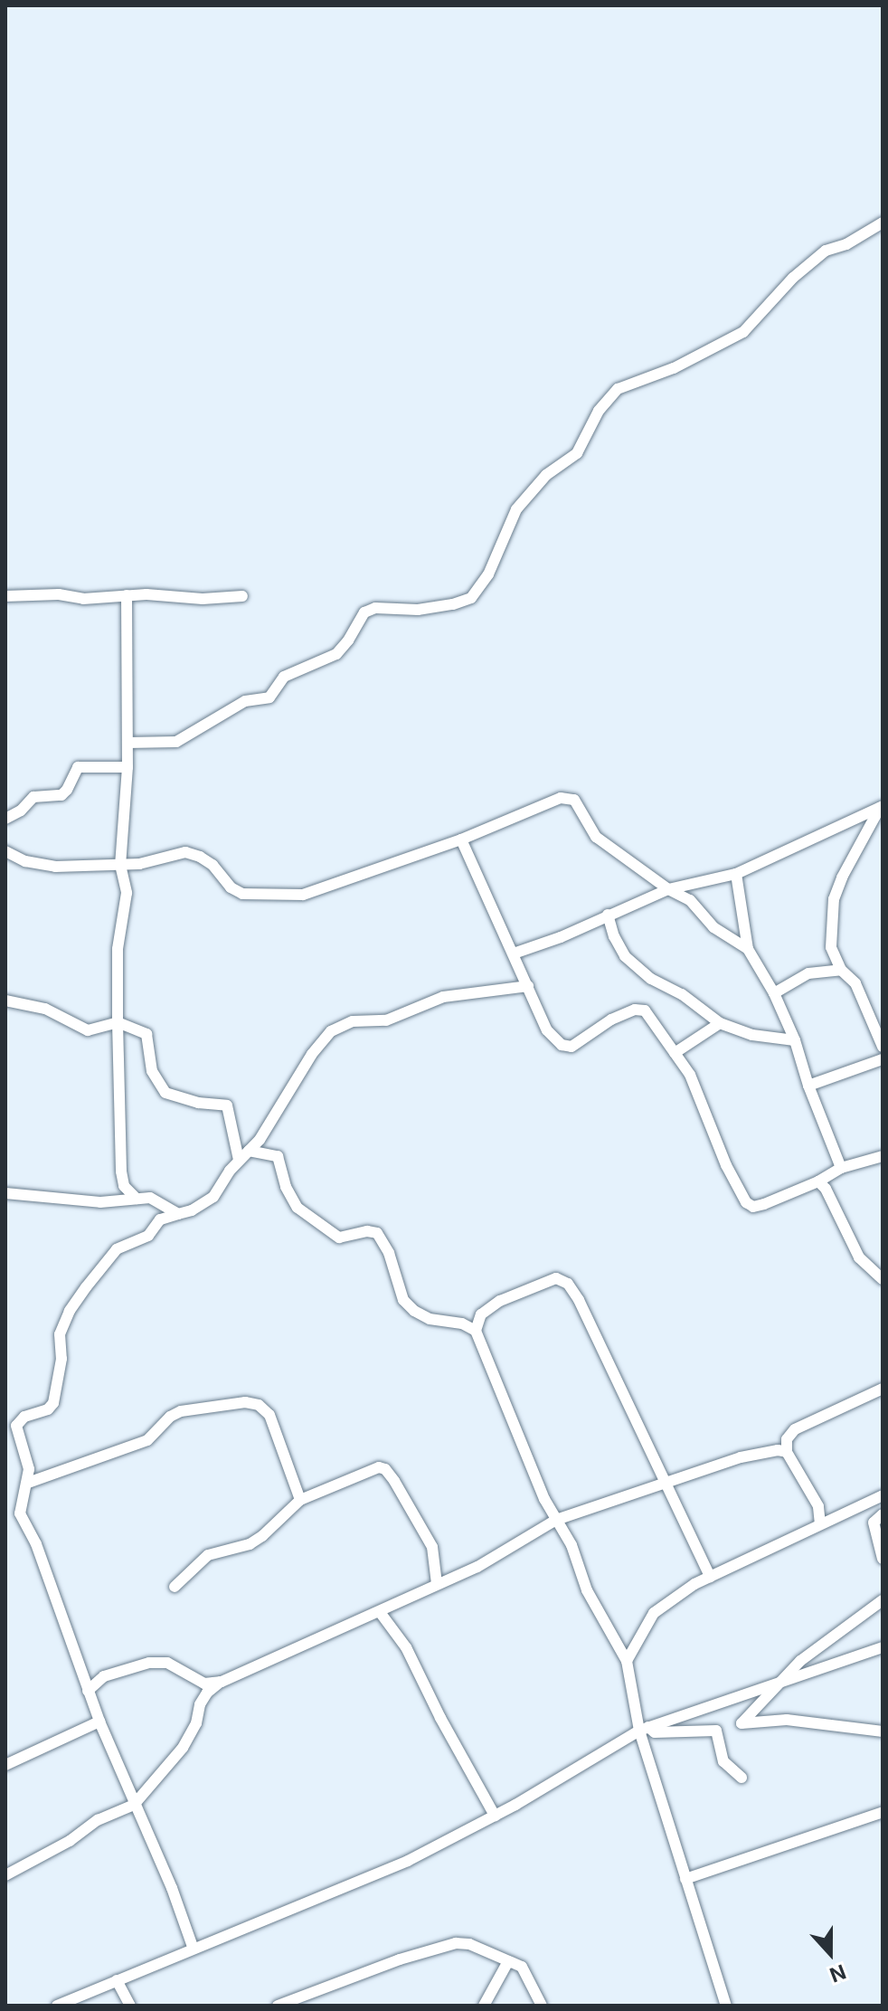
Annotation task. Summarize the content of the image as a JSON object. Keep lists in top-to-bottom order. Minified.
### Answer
{"north":"bottom"}
